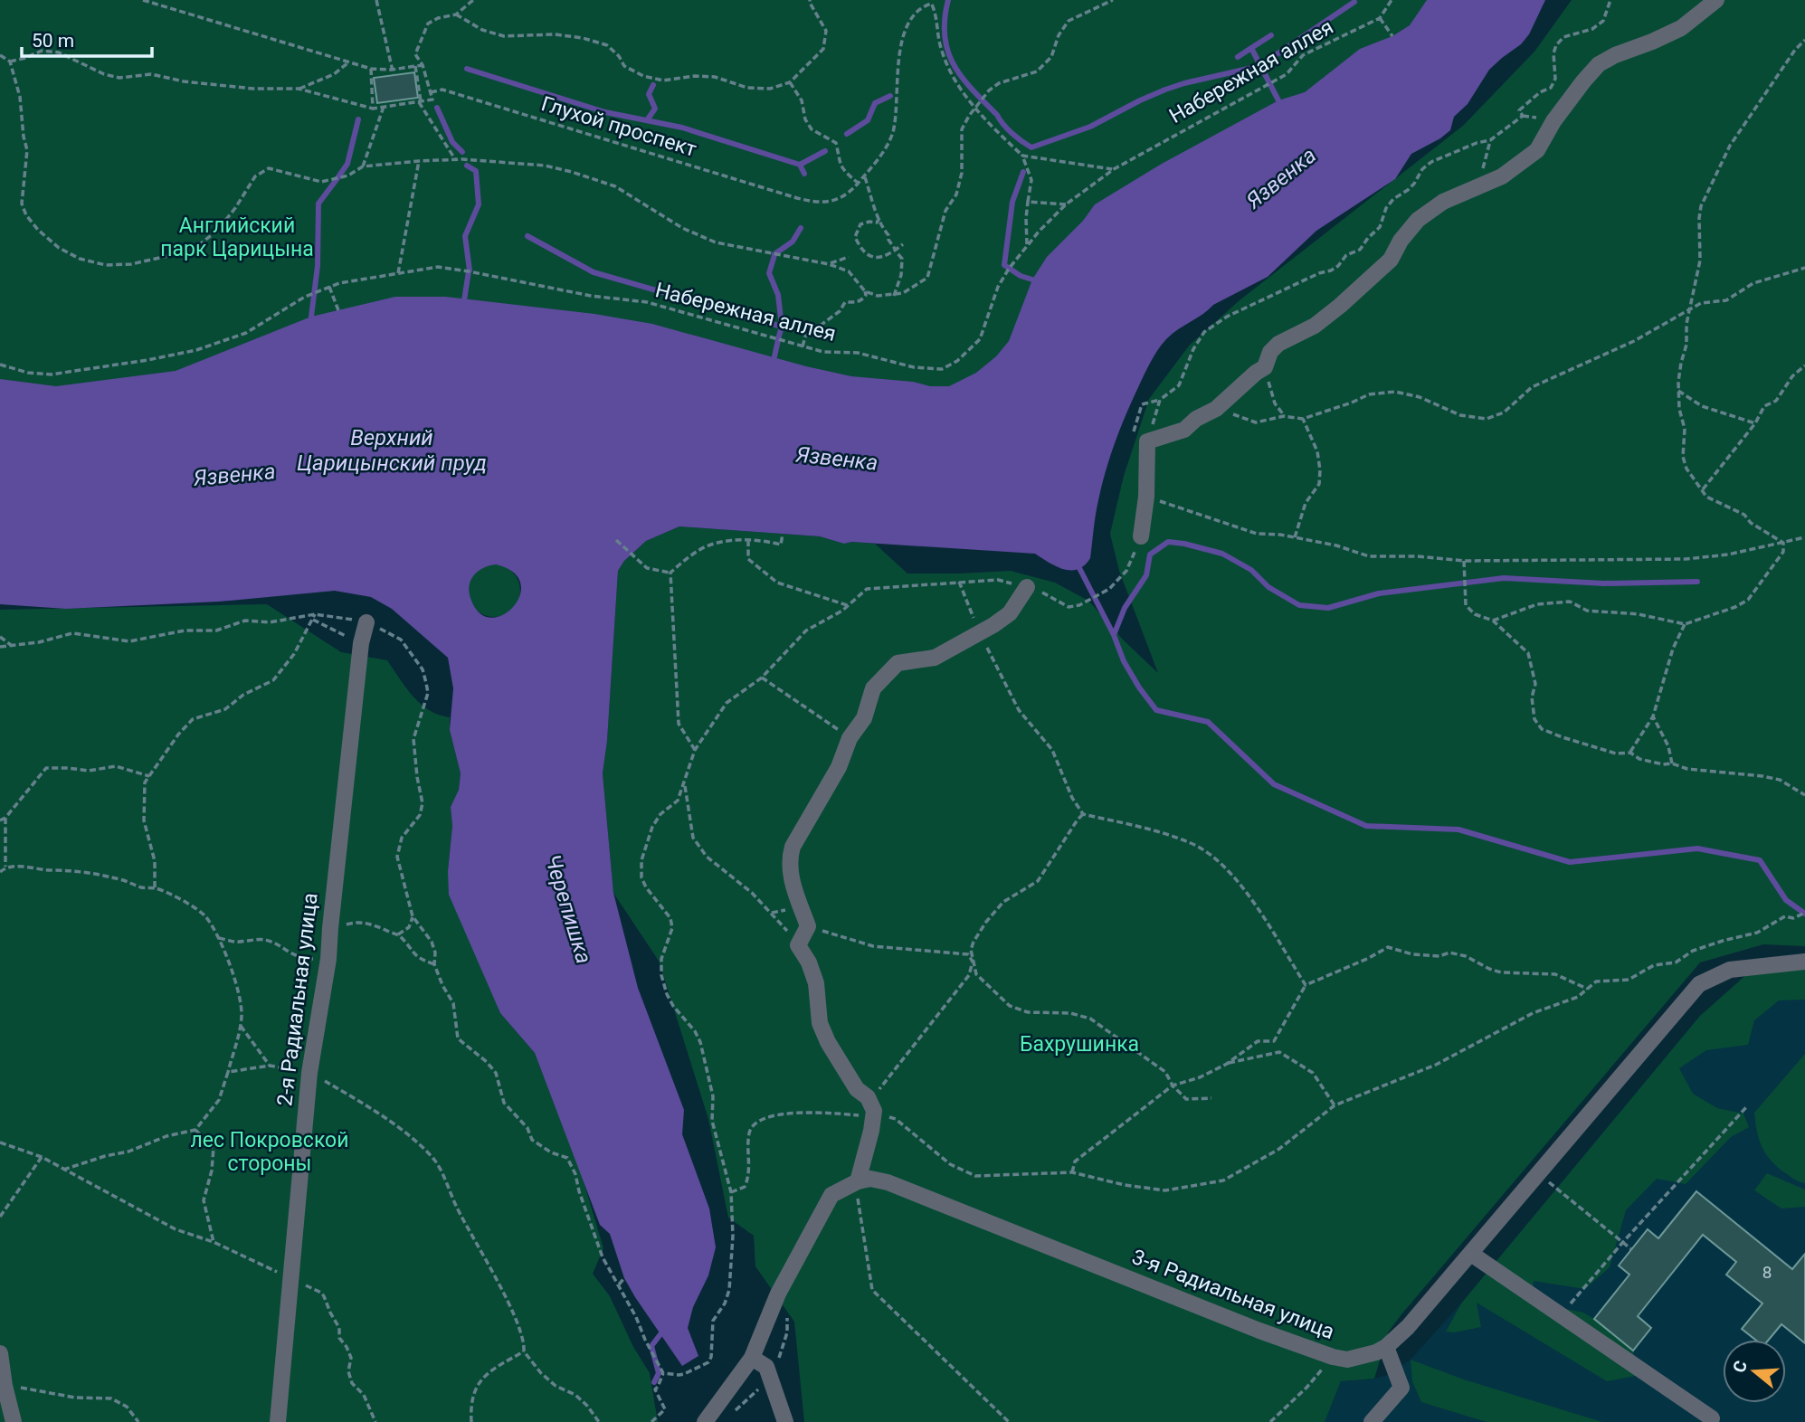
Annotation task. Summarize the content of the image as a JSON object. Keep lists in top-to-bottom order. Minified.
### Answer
{"streets":{"street":["2-я Радиальная улица","3-я Радиальная улица"],"path":["Набережная аллея","Глухой проспект"]},"water":["Язвенка","Верхний Царицынский пруд","Черепишка"],"parks":["Английский парк Царицына","Бахрушинка","лес Покровской стороны"],"house_numbers":["8"],"scale_bar":"50 m","north":"left"}
